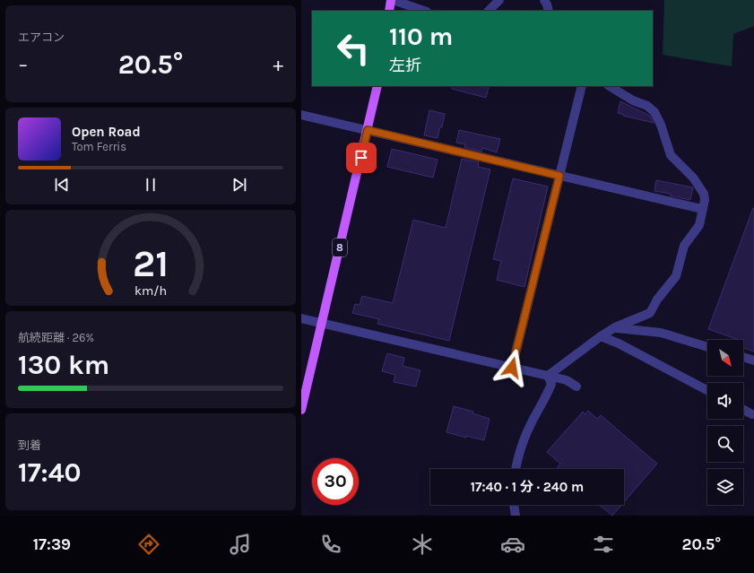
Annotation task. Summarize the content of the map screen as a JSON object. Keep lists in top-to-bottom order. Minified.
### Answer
{"streets":{"main road":["8"]},"north":"bottom right","page":{"tile":["エアコン",["航続距離 · 26%","130 km"],["到着","17:40"]],"turn":["110 m","左折"],"heat":["−","20.5°","+"],"song":["Open Road","Tom Ferris"],"limit":"30","trip":"17:40 · 1 分 · 240 m","tabs":["17:39","20.5°"],"gauge":["21","km/h"]}}
